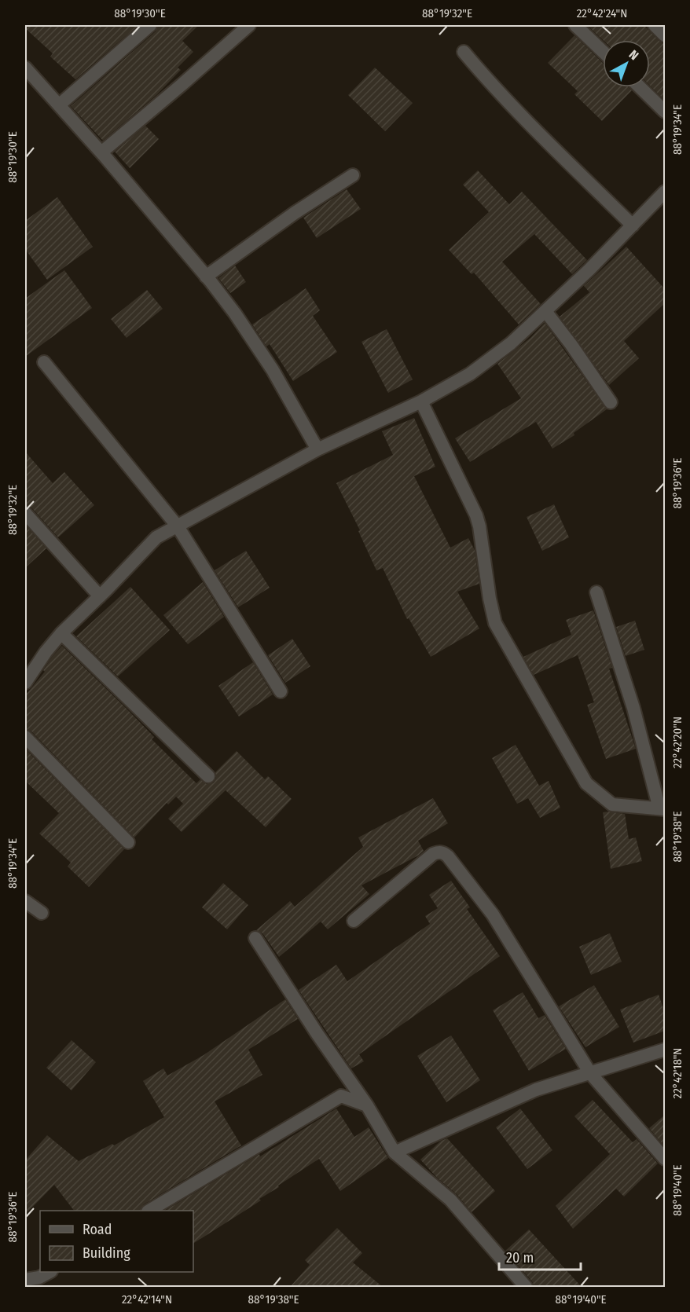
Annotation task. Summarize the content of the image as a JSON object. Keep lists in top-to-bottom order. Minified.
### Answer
{"legend":["Road","Building"],"scale_bar":"20 m","north":"top right","coordinates":["88°19'30\"E","88°19'32\"E","22°42'24\"N","88°19'34\"E","88°19'36\"E","22°42'20\"N","88°19'38\"E","22°42'18\"N","88°19'40\"E","22°42'14\"N"]}
